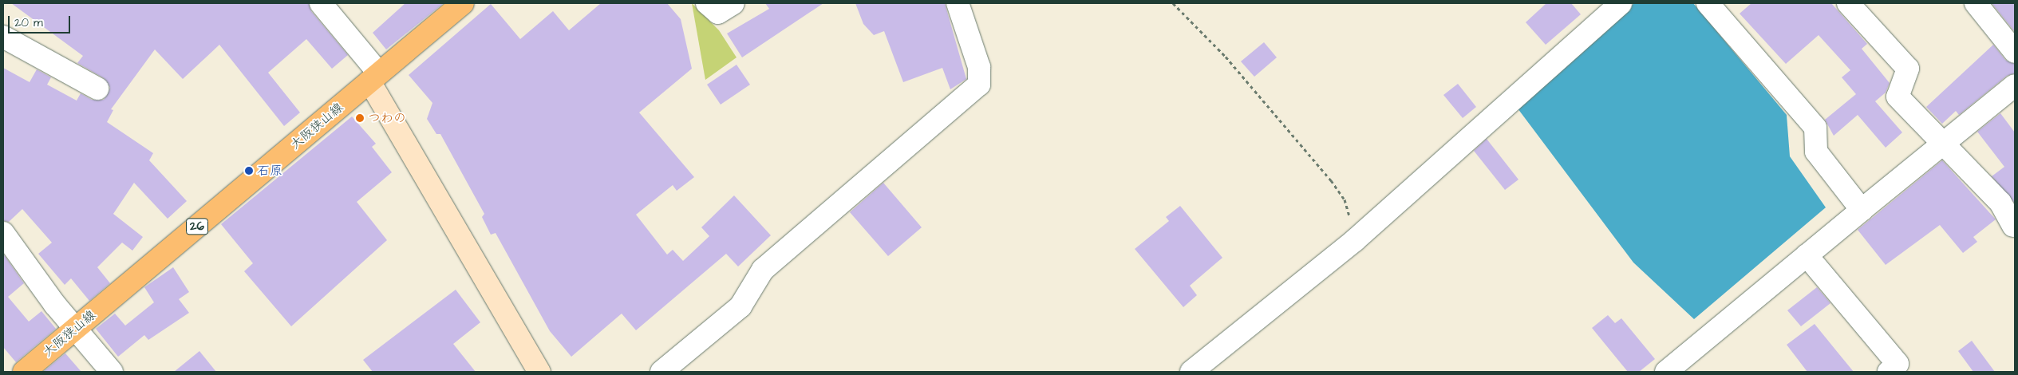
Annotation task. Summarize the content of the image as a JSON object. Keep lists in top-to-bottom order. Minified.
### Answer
{"streets":{"main road":["大阪狭山線","26"]},"places":["つわの","石原"],"scale_bar":"20 m"}
